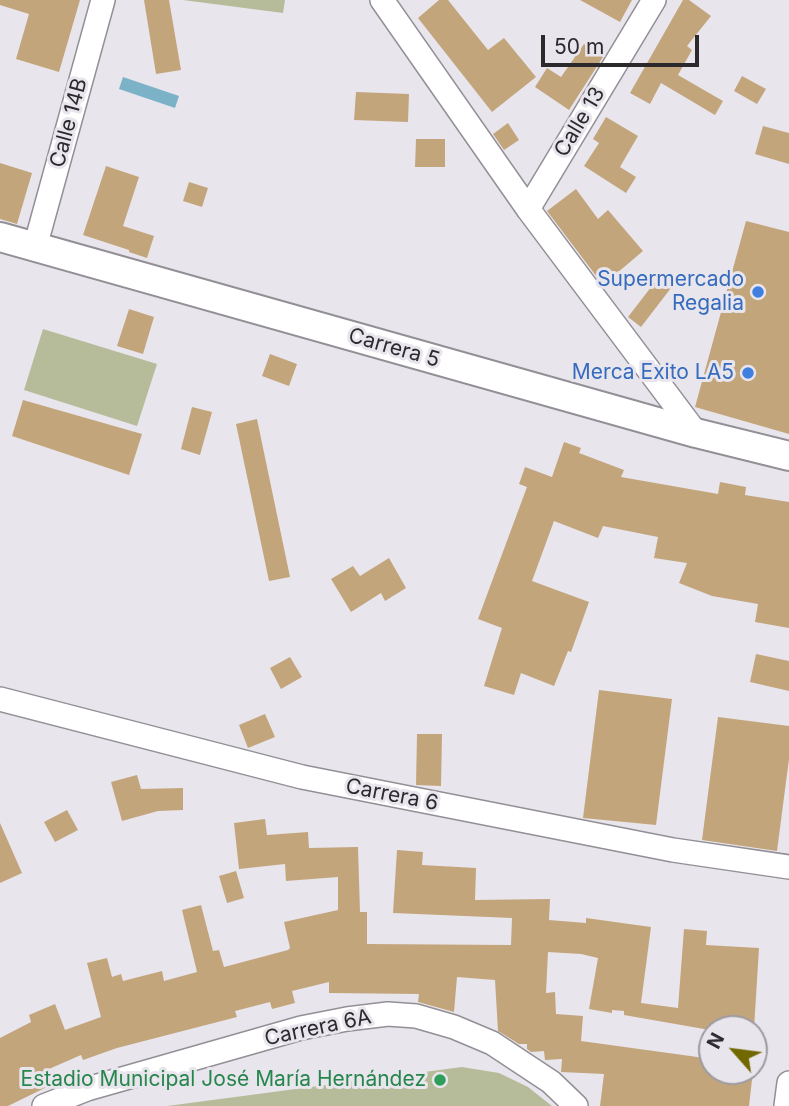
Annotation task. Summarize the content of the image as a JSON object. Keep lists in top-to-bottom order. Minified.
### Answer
{"streets":{"street":["Calle 13","Calle 14B","Carrera 5","Carrera 6","Carrera 6A"]},"crossings":[["Calle 14B","Carrera 5"]],"places":["Supermercado Regalia","Merca Exito LA5","Estadio Municipal José María Hernández"],"scale_bar":"50 m","north":"top left"}
